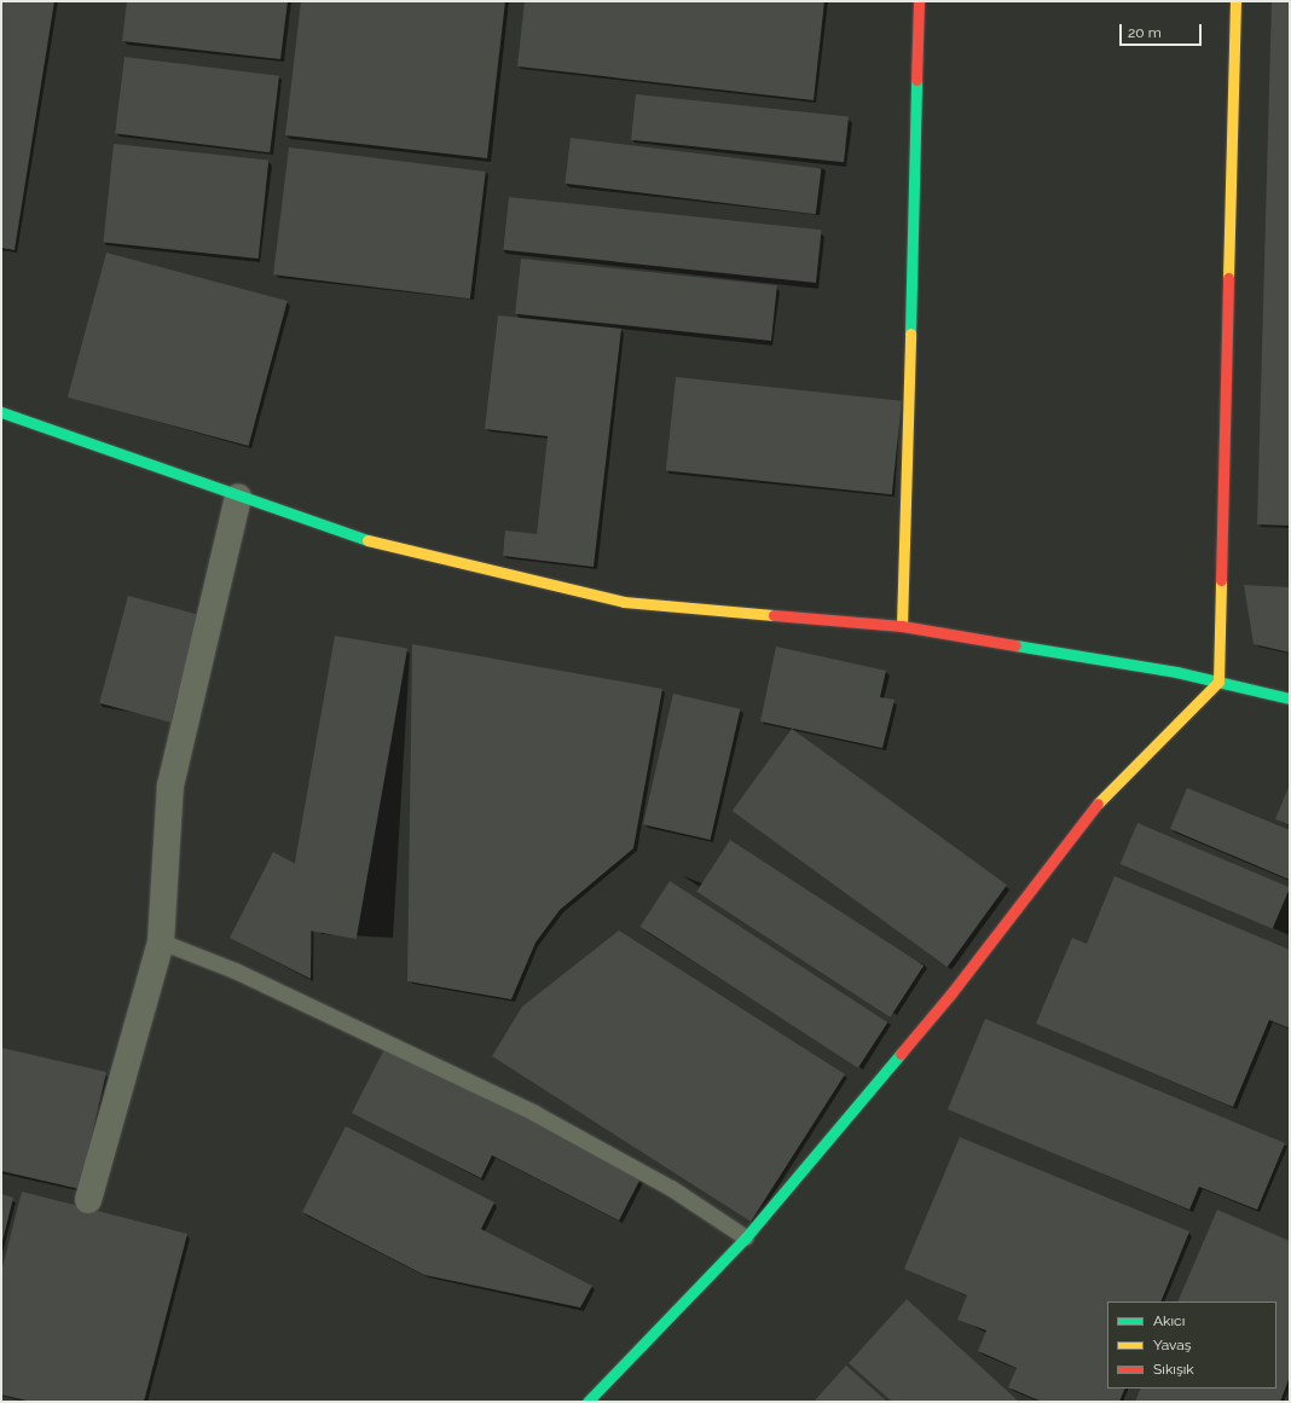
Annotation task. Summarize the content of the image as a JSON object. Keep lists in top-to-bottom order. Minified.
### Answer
{"legend":["Akıcı","Yavaş","Sıkışık"],"scale_bar":"20 m"}
